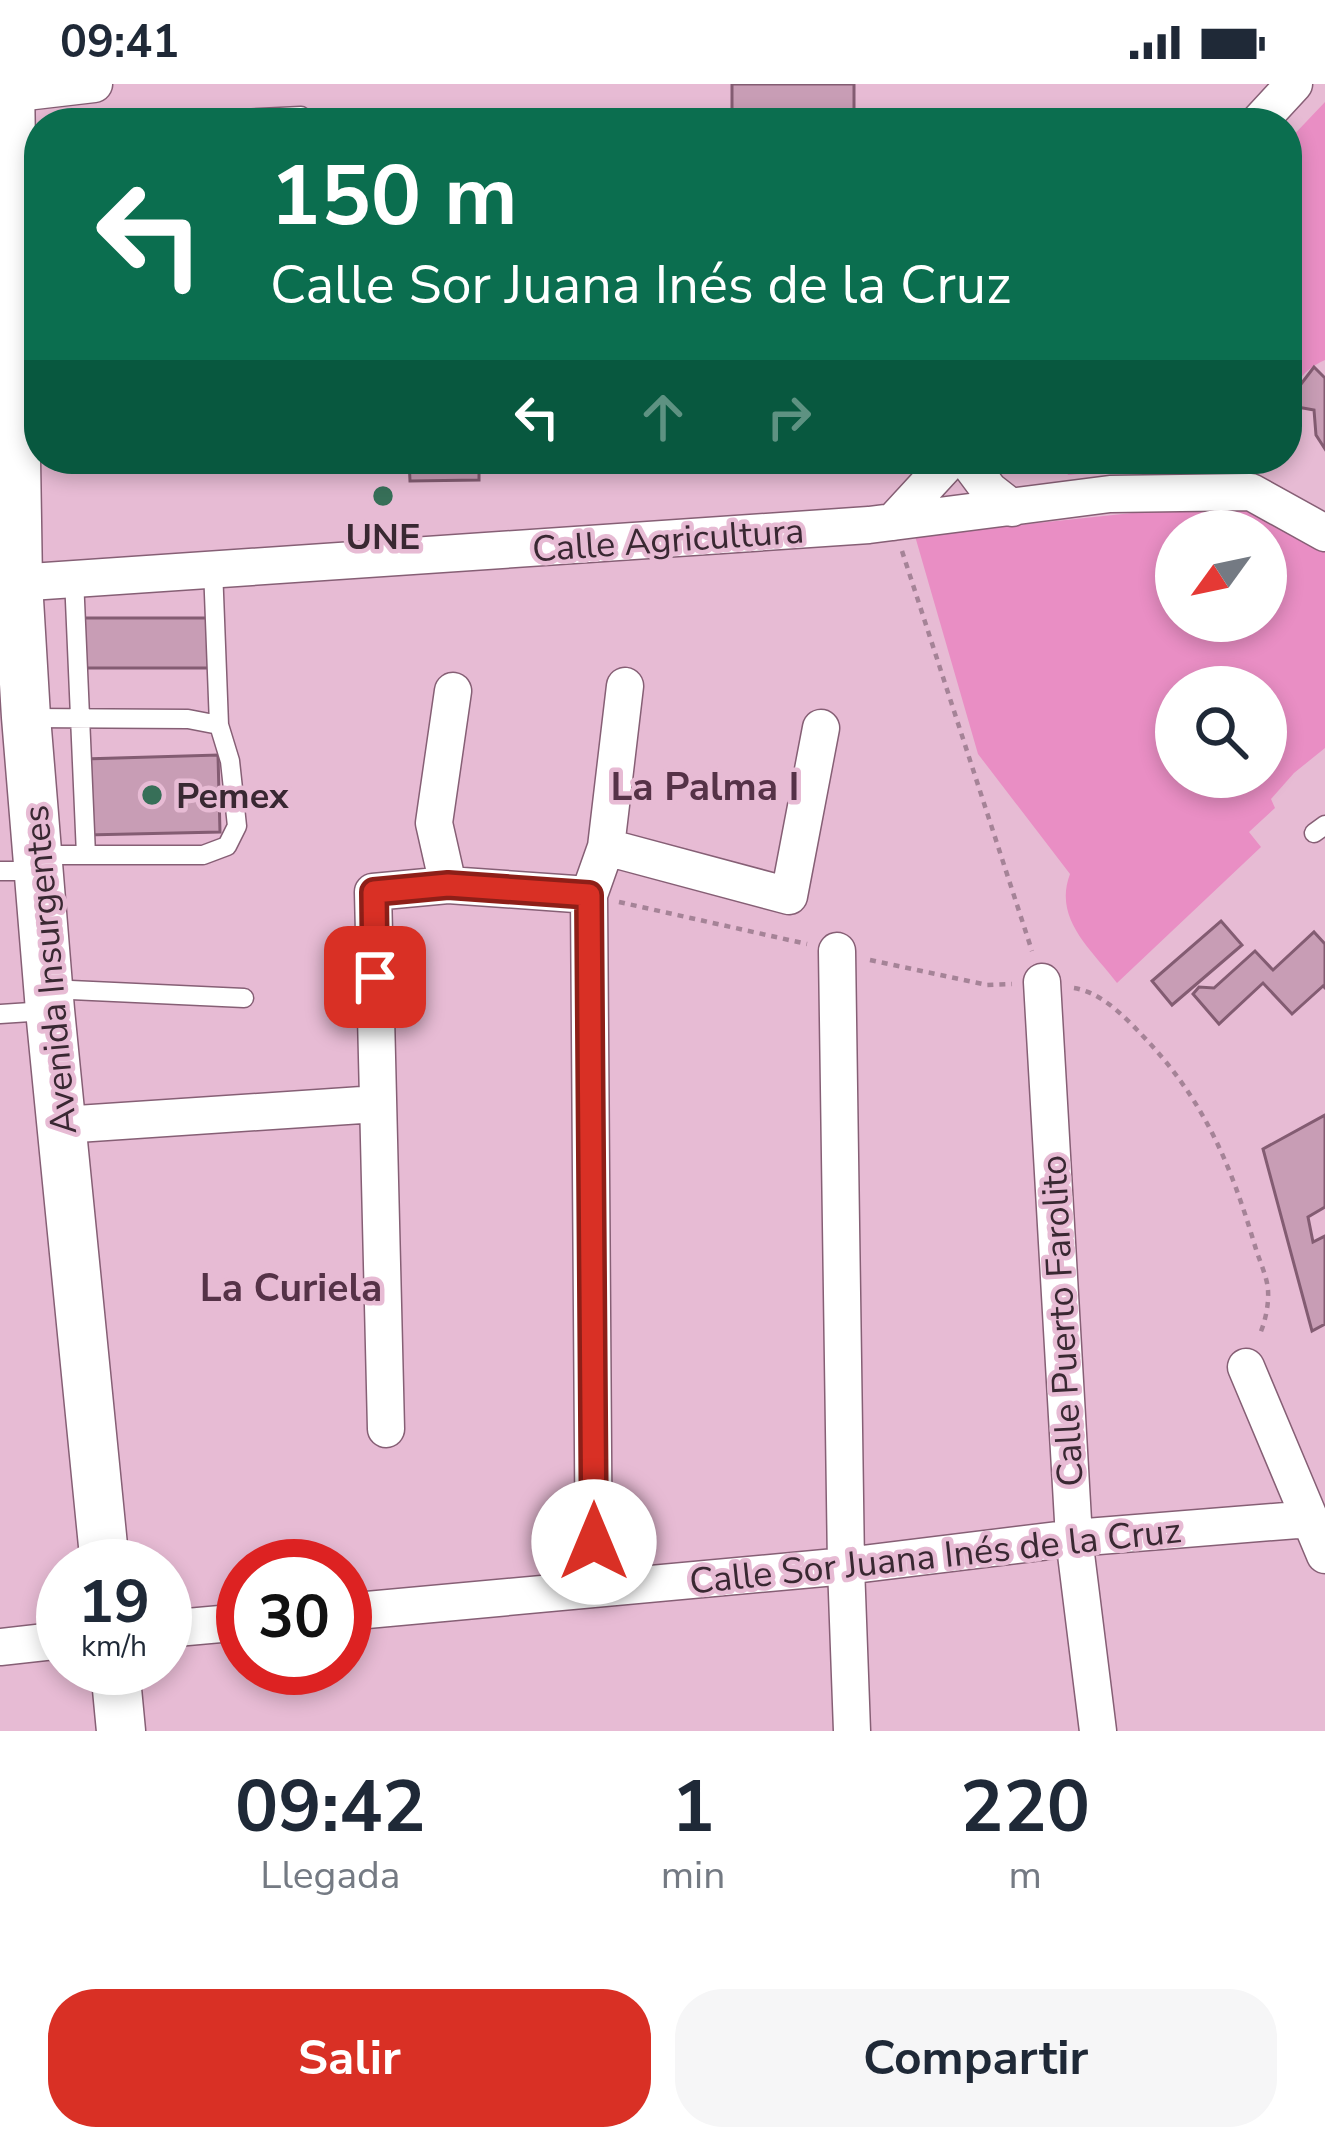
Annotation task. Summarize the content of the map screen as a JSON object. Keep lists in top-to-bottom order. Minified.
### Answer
{"streets":{"main road":["Avenida Insurgentes"],"street":["Calle Agricultura","Calle Puerto Farolito","Calle Sor Juana Inés de la Cruz"]},"crossings":[["Calle Agricultura","Avenida Insurgentes"],["Calle Puerto Farolito","Calle Sor Juana Inés de la Cruz"]],"districts":["La Palma I","La Curiela"],"places":["UNE","Pemex"],"north":"bottom left","page":{"status":"09:41","turn":["150 m","Calle Sor Juana Inés de la Cruz"],"speed":"19 km/h","limit":"30","eta":["09:42","Llegada","1","min","220","m"],"buttons":["Salir","Compartir"]}}
